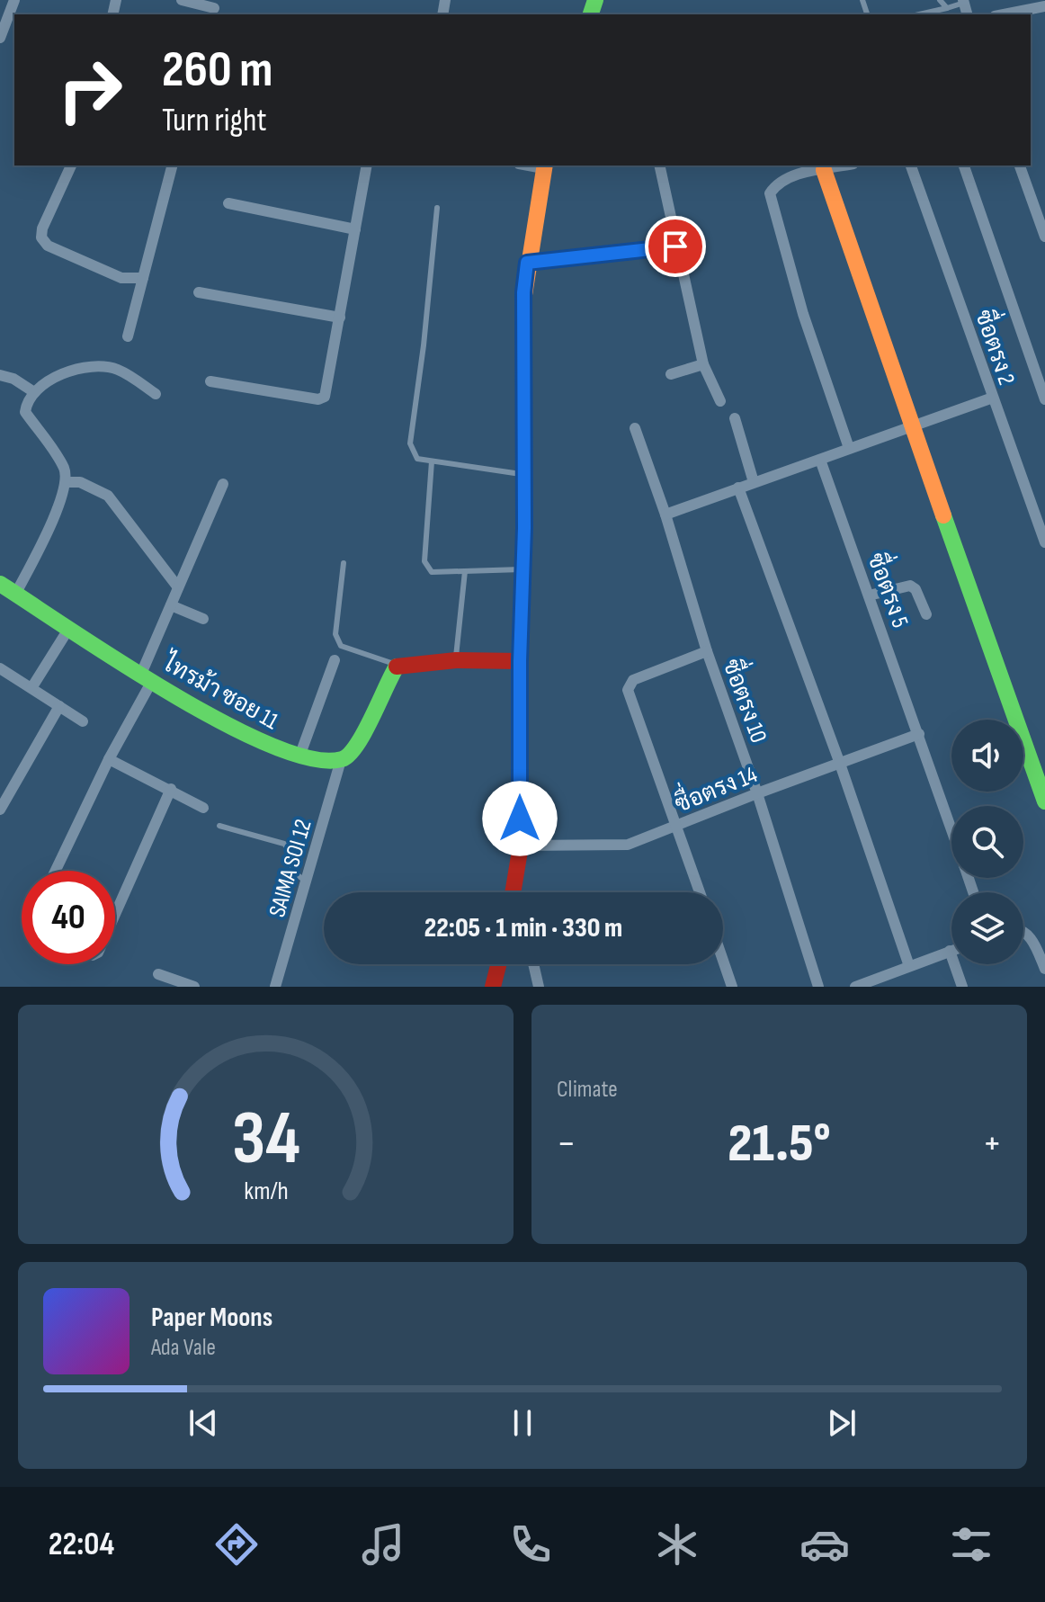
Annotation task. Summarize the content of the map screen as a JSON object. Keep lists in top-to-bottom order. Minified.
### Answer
{"streets":{"street":["ซื่อตรง 2","ซื่อตรง 5","ไทรม้า ซอย 11","ซื่อตรง 10","ซื่อตรง 14","SAIMA SOI 12"]},"crossings":[["ซื่อตรง 5","ซื่อตรง 14"],["ไทรม้า ซอย 11","SAIMA SOI 12"],["ซื่อตรง 10","ซื่อตรง 14"]],"page":{"turn":["260 m","Turn right"],"limit":"40","trip":"22:05 · 1 min · 330 m","tile":"Climate","heat":["−","21.5°","+"],"song":["Paper Moons","Ada Vale"],"tabs":"22:04","gauge":["34","km/h"]}}
